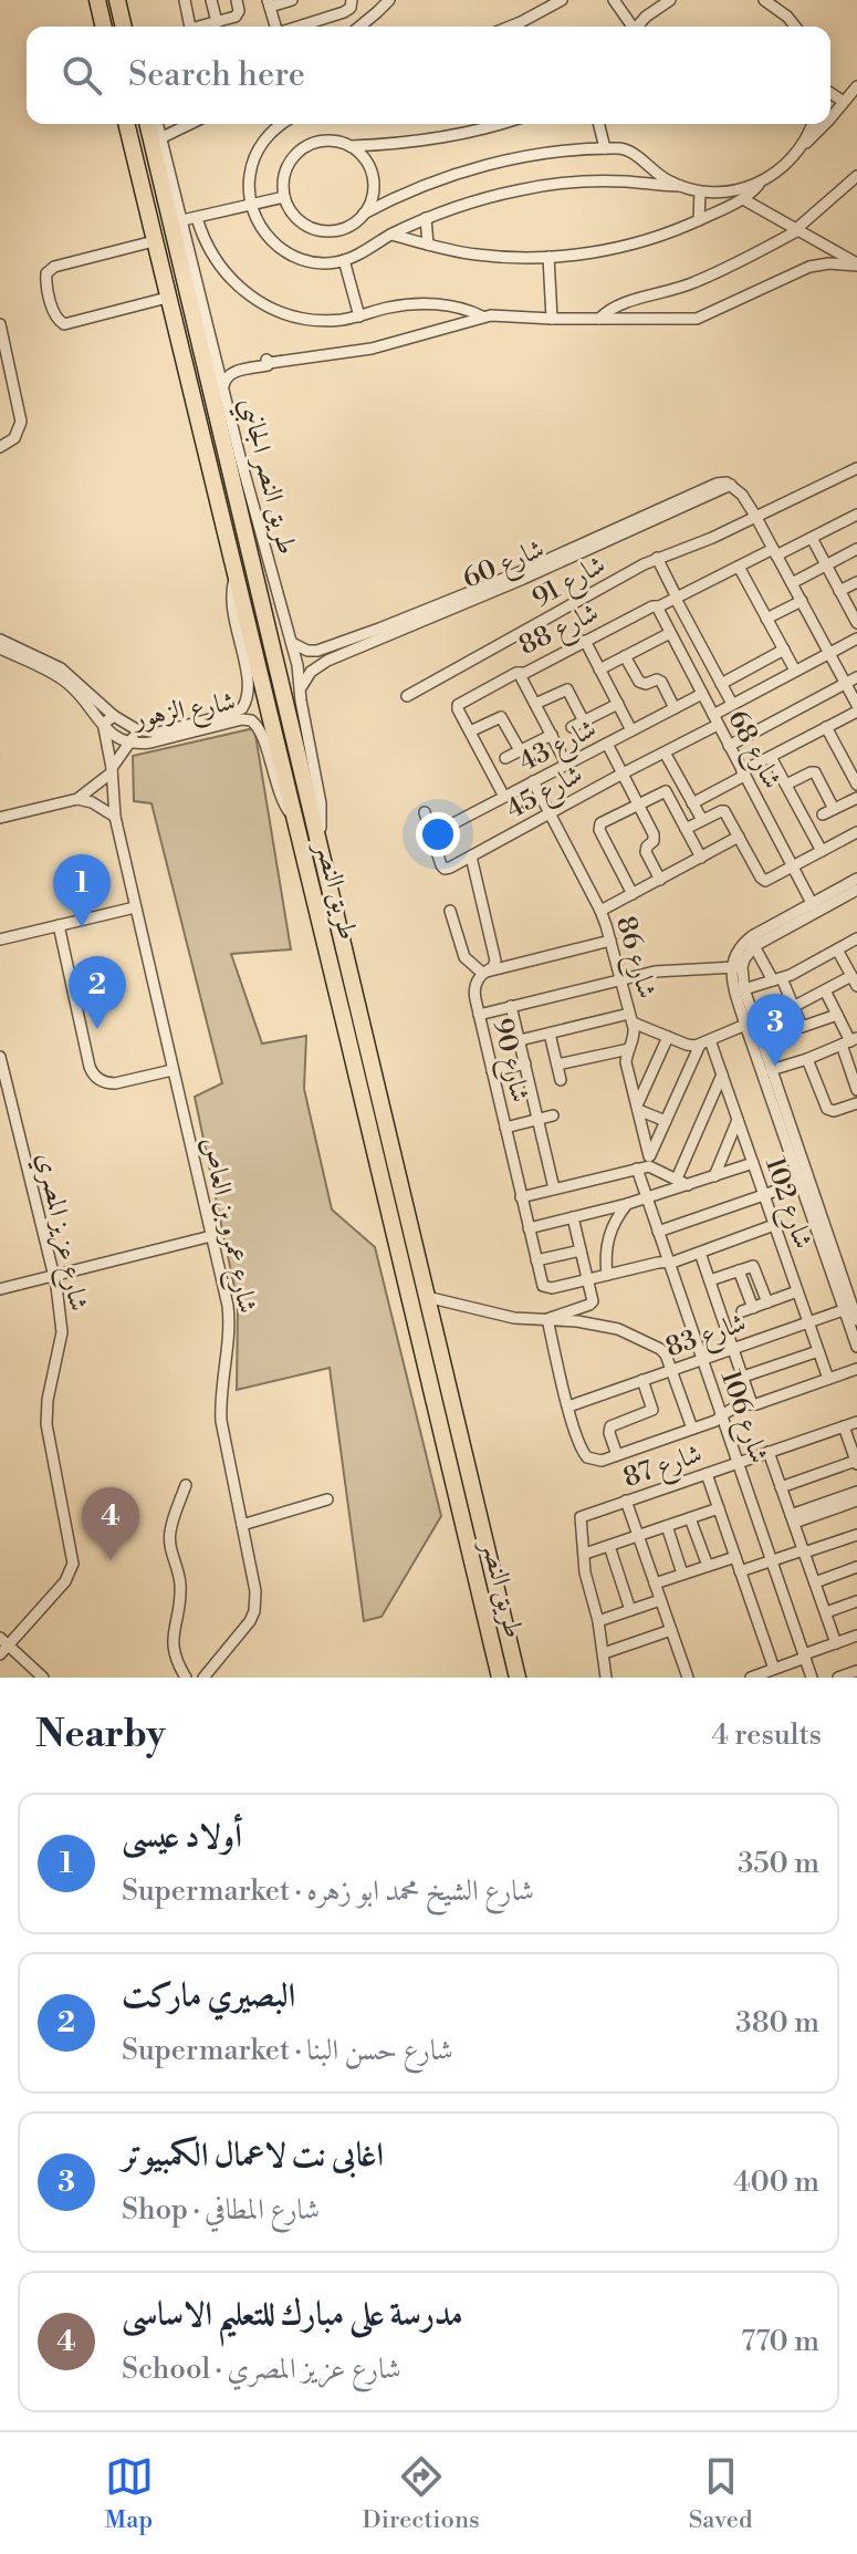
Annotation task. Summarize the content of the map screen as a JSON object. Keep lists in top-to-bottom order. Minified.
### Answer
{"streets":{"highway":["طريق النصر"],"street":["طريق النصر الجانبي","شارع 60","شارع 91","شارع 88","شارع الزهور","شارع 43","شارع 68","شارع 45","شارع 86","شارع 90","شارع 102","شارع عمرو بن العاص","شارع عزيز المصري","شارع 83","شارع 106","شارع 87"]},"crossings":[["طريق النصر الجانبي","شارع 60"],["طريق النصر الجانبي","طريق النصر"],["شارع 60","شارع 91"],["شارع 60","شارع 88"],["شارع 60","شارع 45"],["شارع 88","شارع 43"],["شارع 88","شارع 68"],["شارع الزهور","طريق النصر"],["شارع الزهور","شارع عمرو بن العاص"],["شارع 43","شارع 68"],["شارع 43","شارع 86"],["شارع 68","شارع 45"],["شارع 45","شارع 86"],["شارع 45","شارع 90"],["شارع 86","شارع 106"],["شارع 102","شارع 83"],["شارع 83","شارع 106"],["شارع 106","شارع 87"]],"page":{"search":"Search here","pins":["1","2","3","4"],"heading":["Nearby","4 results"],"list":[{"mark":"1","name":"أولاد عيسى","note":"Supermarket · شارع الشيخ محمد ابو زهره","value":"350 m"},{"mark":"2","name":"البصيري ماركت","note":"Supermarket · شارع حسن البنا","value":"380 m"},{"mark":"3","name":"اغابى نت لاعمال الكمبيوتر","note":"Shop · شارع المطافي","value":"400 m"},{"mark":"4","name":"مدرسة على مبارك للتعليم الاساسى","note":"School · شارع عزيز المصري","value":"770 m"}],"nav":["Map","Directions","Saved"]}}
